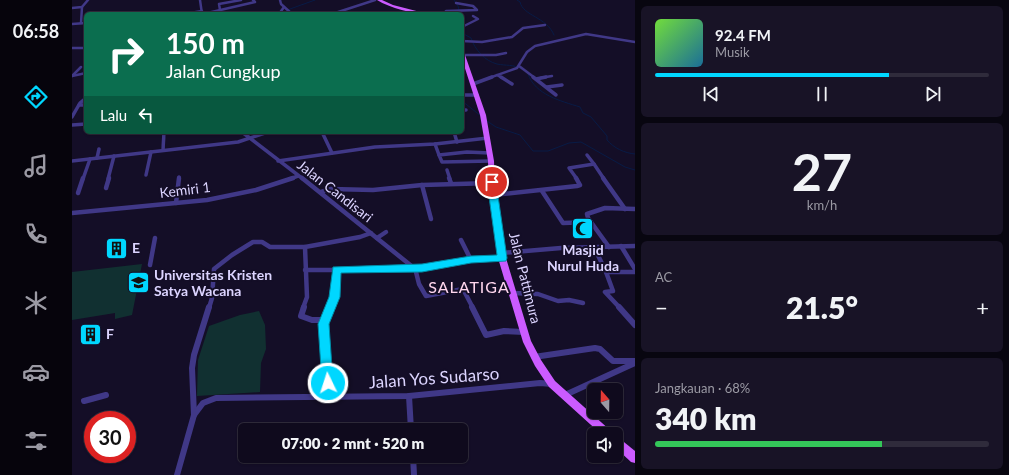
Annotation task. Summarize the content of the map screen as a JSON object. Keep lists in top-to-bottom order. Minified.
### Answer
{"streets":{"main road":["Jalan Pattimura"],"street":["Kemiri 1","Jalan Candisari","Jalan Yos Sudarso"]},"crossings":[["Kemiri 1","Jalan Candisari"],["Jalan Pattimura","Jalan Yos Sudarso"]],"districts":["SALATIGA"],"places":{"mosque":["Masjid Nurul Huda"],"building":["E","F"],"school or university":["Universitas Kristen Satya Wacana"]},"north":"top","page":{"tabs":"06:58","turn":["150 m","Jalan Cungkup"],"song":["92.4 FM","Musik"],"then":"Lalu","tile":[["27","km/h"],"AC",["Jangkauan · 68%","340 km"]],"heat":["−","21.5°","+"],"limit":"30","trip":"07:00 · 2 mnt · 520 m"}}
